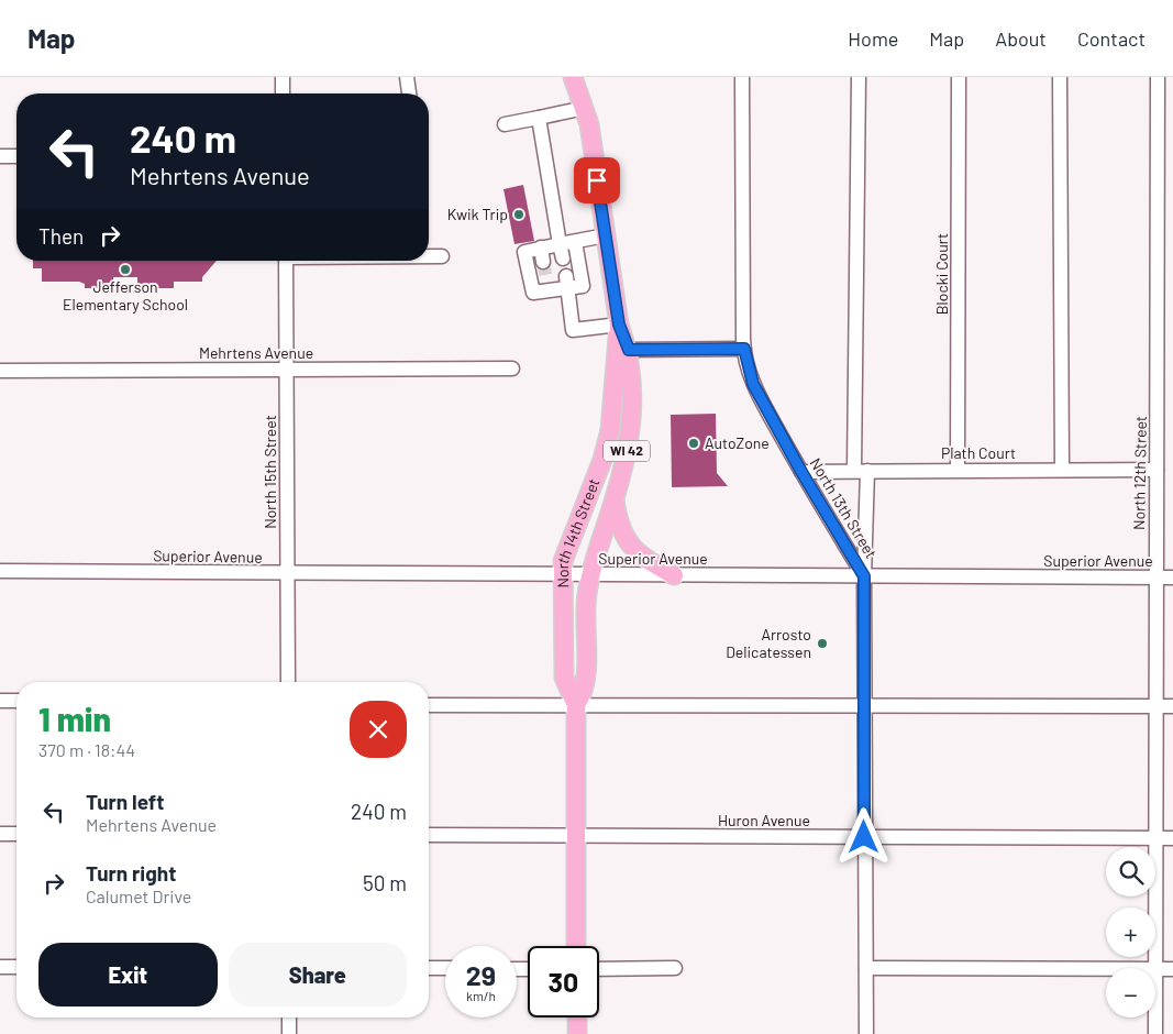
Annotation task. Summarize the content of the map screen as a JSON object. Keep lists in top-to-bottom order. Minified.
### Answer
{"streets":{"main road":["WI 42","North 14th Street"],"street":["Blocki Court","Mehrtens Avenue","Plath Court","North 15th Street","North 12th Street","North 13th Street","Superior Avenue","Huron Avenue"]},"crossings":[["Blocki Court","Plath Court"],["Mehrtens Avenue","North 15th Street"],["WI 42","North 14th Street"],["Plath Court","North 12th Street"],["Plath Court","North 13th Street"],["North 15th Street","Superior Avenue"],["North 12th Street","Superior Avenue"],["North 12th Street","Huron Avenue"],["North 13th Street","Superior Avenue"],["North 13th Street","Huron Avenue"],["North 14th Street","Superior Avenue"],["North 14th Street","Huron Avenue"]],"places":["Kwik Trip","Jefferson Elementary School","AutoZone","Arrosto Delicatessen"],"page":{"header":"Map","nav":["Home","Map","About","Contact"],"turn":["240 m","Mehrtens Avenue"],"then":"Then","heading":["1 min","370 m · 18:44"],"list":[{"name":"Turn left","note":"Mehrtens Avenue","value":"240 m"},{"name":"Turn right","note":"Calumet Drive","value":"50 m"}],"map_buttons":["+","−"],"buttons":["Exit","Share"],"speed":"29 km/h","limit":"30"}}
